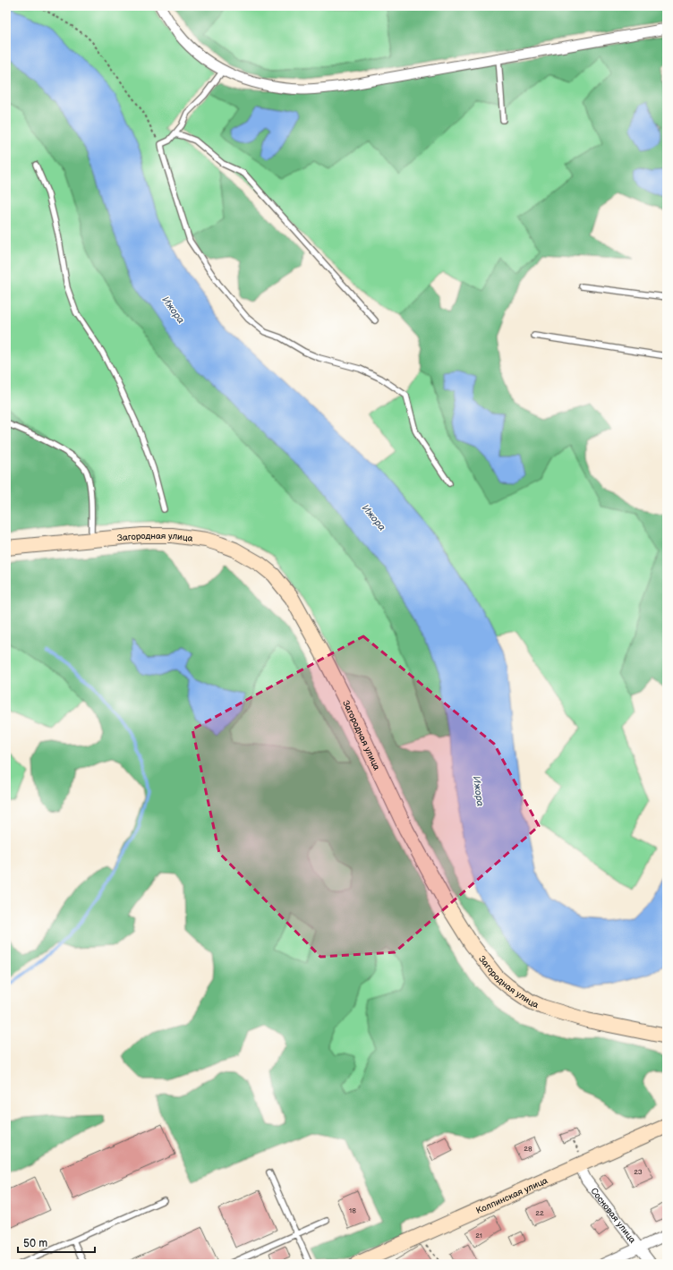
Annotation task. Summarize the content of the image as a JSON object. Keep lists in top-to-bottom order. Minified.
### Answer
{"streets":{"main road":["Загородная улица","Колпинская улица"],"street":["Сосновая улица"]},"crossings":[["Колпинская улица","Сосновая улица"]],"water":["Ижора"],"house_numbers":["28","23","18","22","21"],"scale_bar":"50 m"}
